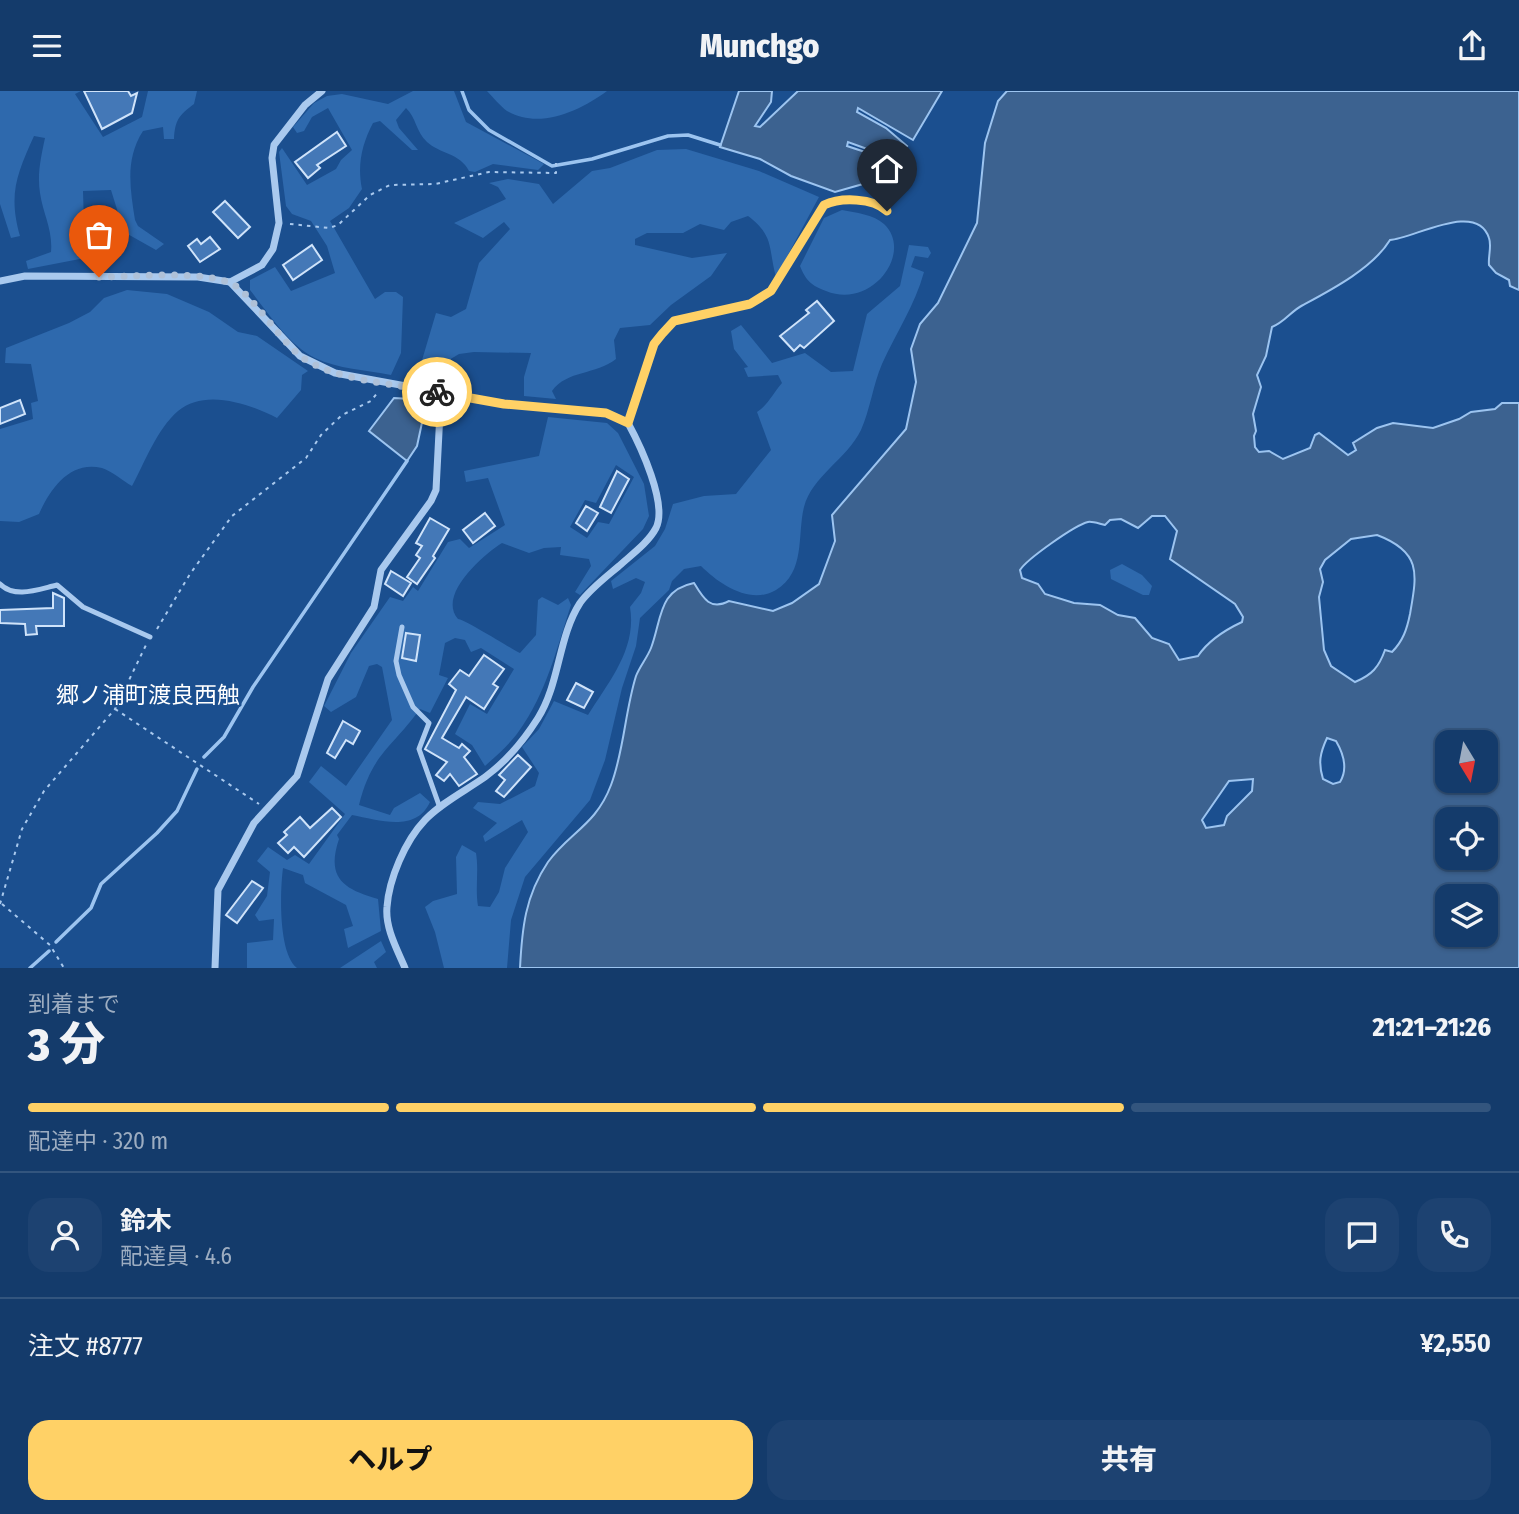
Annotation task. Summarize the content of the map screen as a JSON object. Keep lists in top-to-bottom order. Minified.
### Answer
{"districts":["郷ノ浦町渡良西触"],"north":"bottom","page":{"header":"Munchgo","heading":["3 分","到着まで","21:21–21:26"],"panel":["鈴木","配達員 · 4.6","注文 #8777","¥2,550"],"bar":"配達中 · 320 m","buttons":["ヘルプ","共有"]}}
